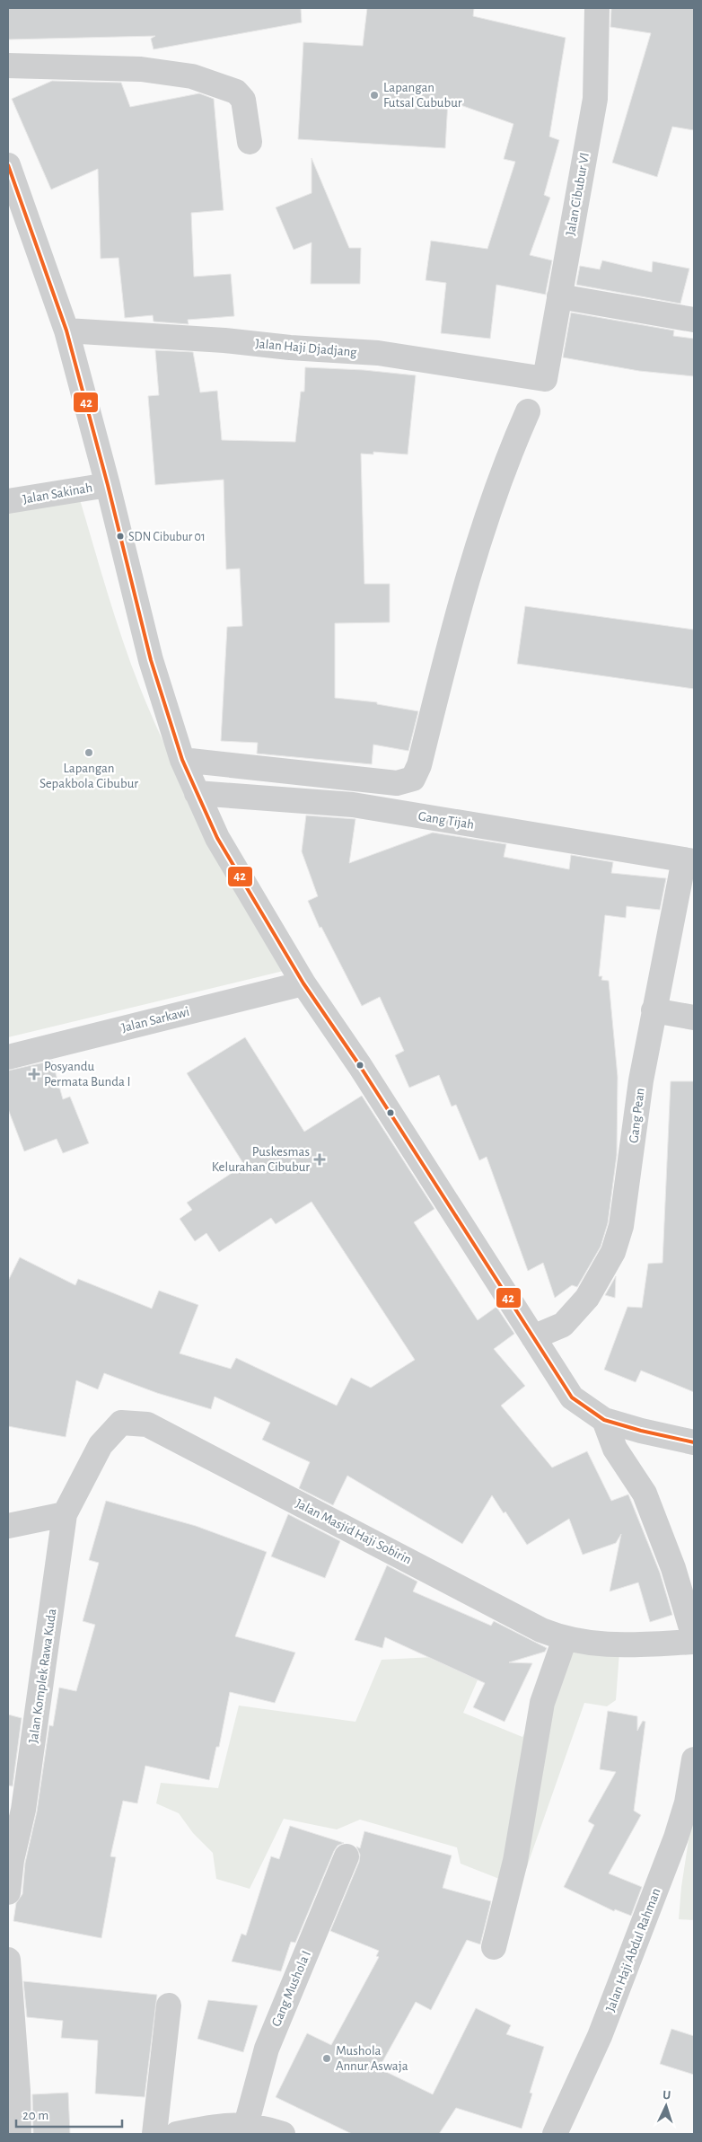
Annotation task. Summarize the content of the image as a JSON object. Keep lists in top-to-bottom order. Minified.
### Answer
{"streets":{"street":["Jalan Cibubur VI","Jalan Haji Djadjang","Jalan Sakinah","Gang Tijah","Jalan Sarkawi","Gang Pean","Jalan Masjid Haji Sobirin","Jalan Komplek Rawa Kuda","Jalan Haji Abdul Rahman","Gang Mushola I"]},"crossings":[["Jalan Cibubur VI","Jalan Haji Djadjang"],["Gang Tijah","Gang Pean"],["Jalan Masjid Haji Sobirin","Jalan Komplek Rawa Kuda"]],"places":{"other":["Lapangan Futsal Cububur","SDN Cibubur 01","Lapangan Sepakbola Cibubur","Mushola Annur Aswaja"],"health":["Posyandu Permata Bunda I","Puskesmas Kelurahan Cibubur"]},"lines":["transit line 42"],"scale_bar":"20 m","north":"top"}
